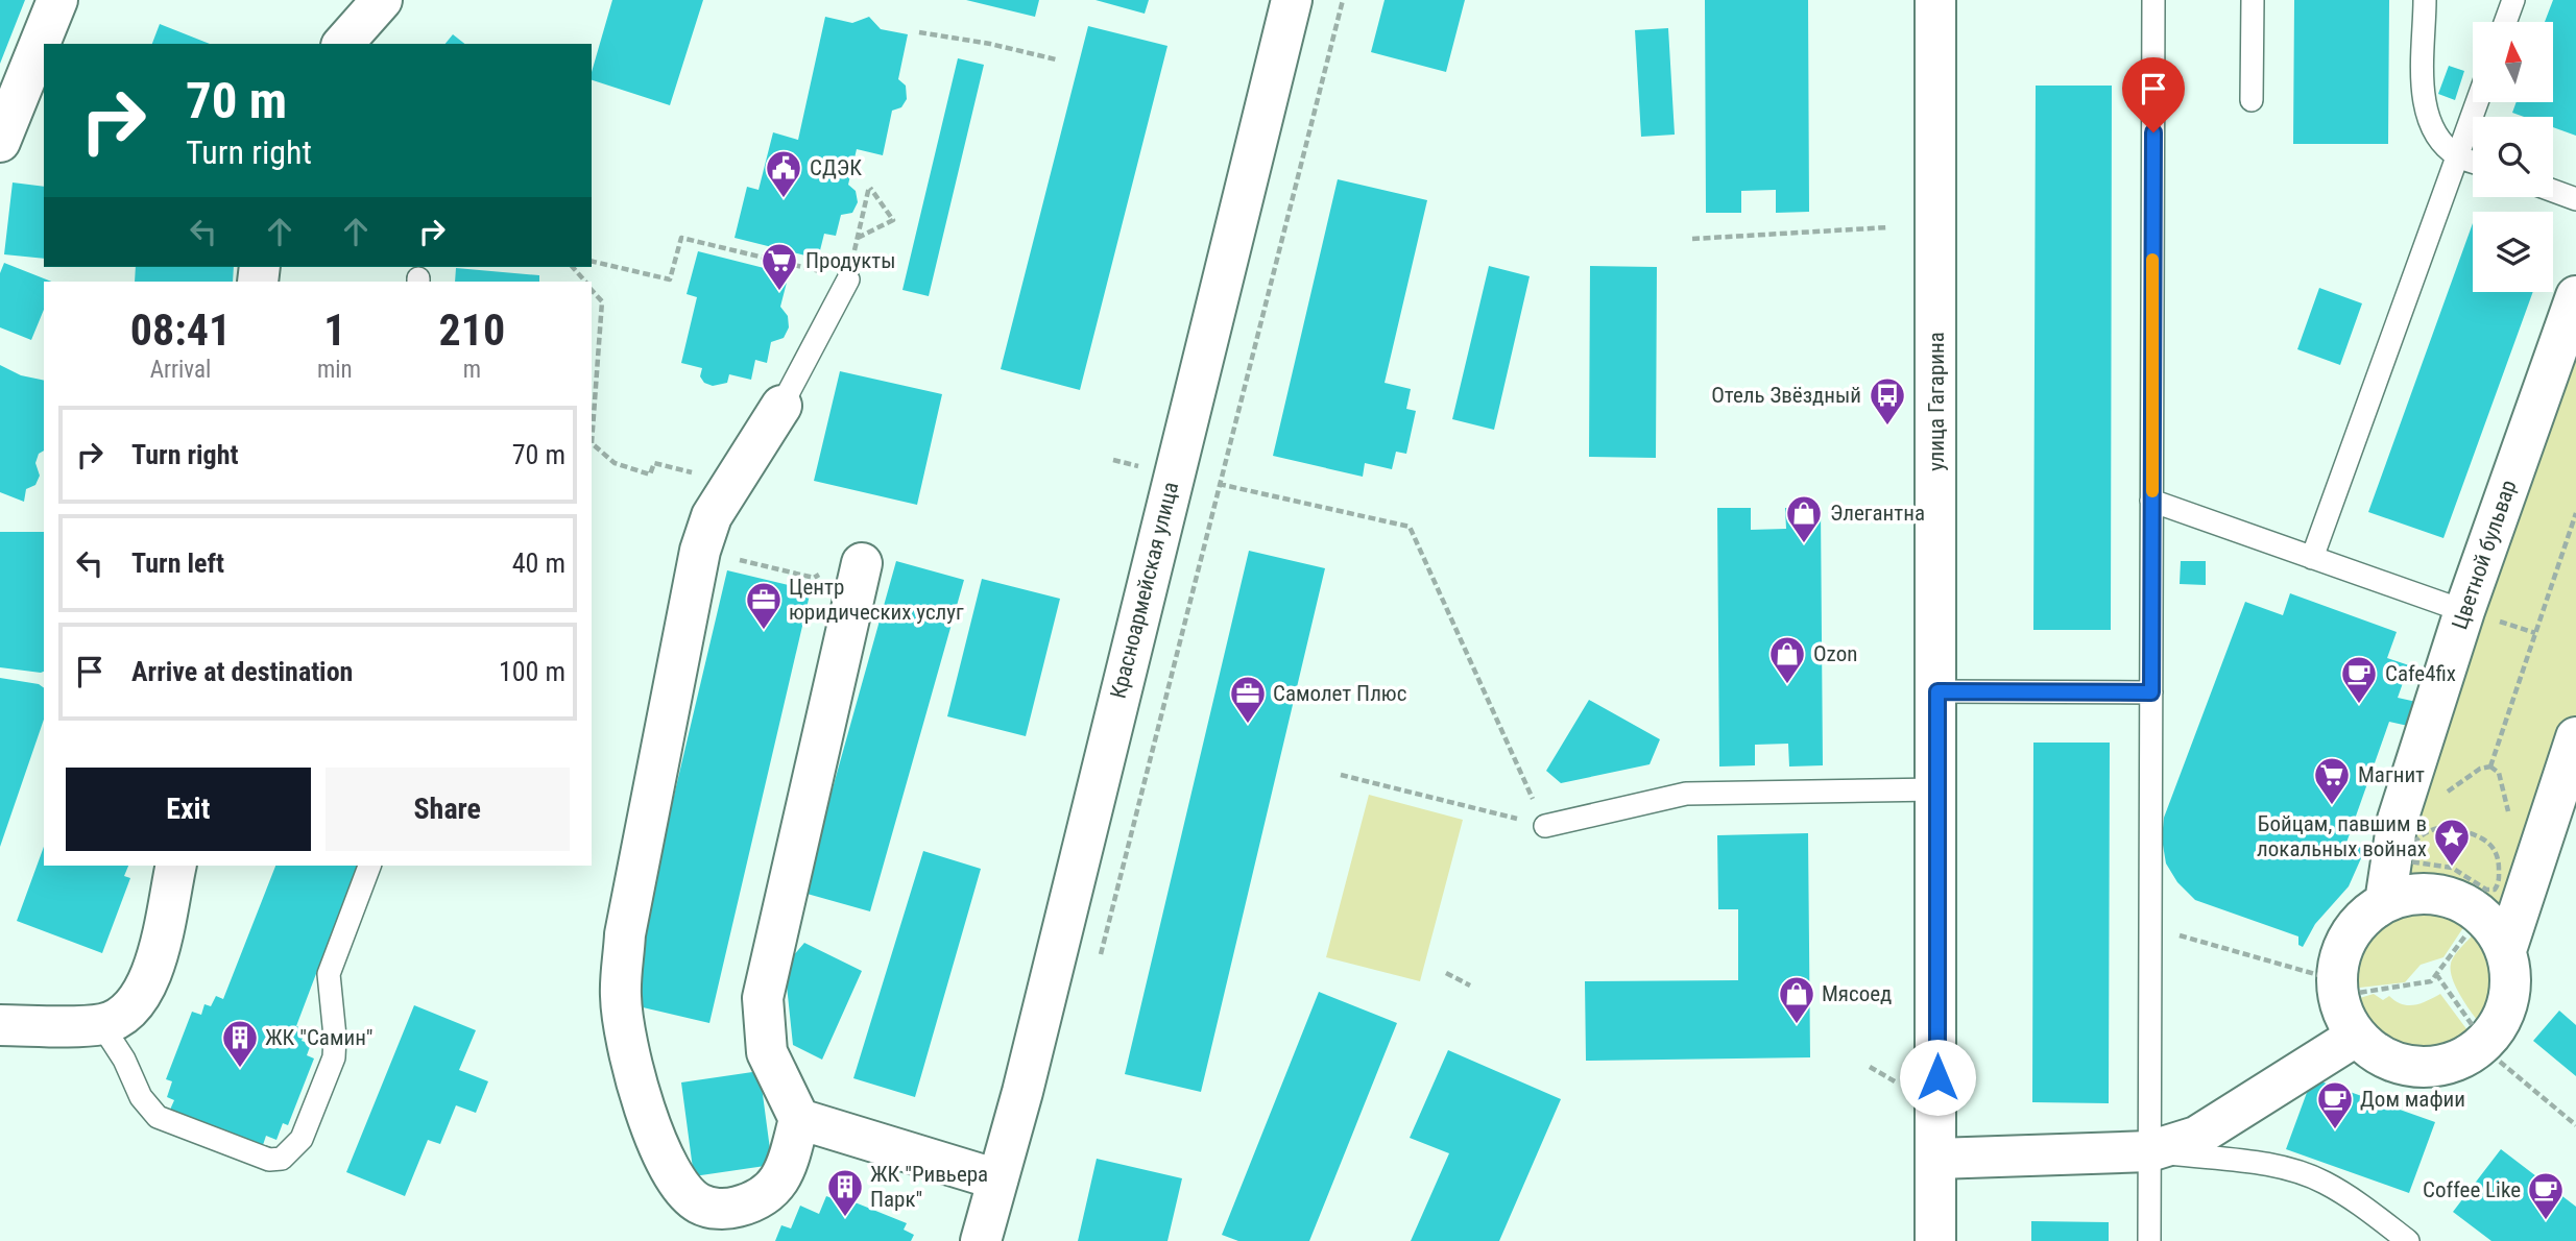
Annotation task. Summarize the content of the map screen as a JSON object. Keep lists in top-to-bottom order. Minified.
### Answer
{"streets":{"street":["улица Гагарина","Цветной бульвар","Красноармейская улица"]},"places":{"public building":["СДЭК"],"supermarket":["Продукты","Магнит"],"bus stop":["Отель Звёздный"],"shop":["Элегантна","Ozon","Мясоед"],"office":["Центр юридических услуг","Самолет Плюс"],"cafe":["Cafe4fix","Дом мафии","Coffee Like"],"place":["Бойцам, павшим в локальных войнах"],"building":["ЖК \"Самин\"","ЖК \"Ривьера Парк\""]},"north":"top","page":{"turn":["70 m","Turn right"],"eta":["08:41","Arrival","1","min","210","m"],"list":[{"name":"Turn right","value":"70 m"},{"name":"Turn left","value":"40 m"},{"name":"Arrive at destination","value":"100 m"}],"buttons":["Exit","Share"]}}
